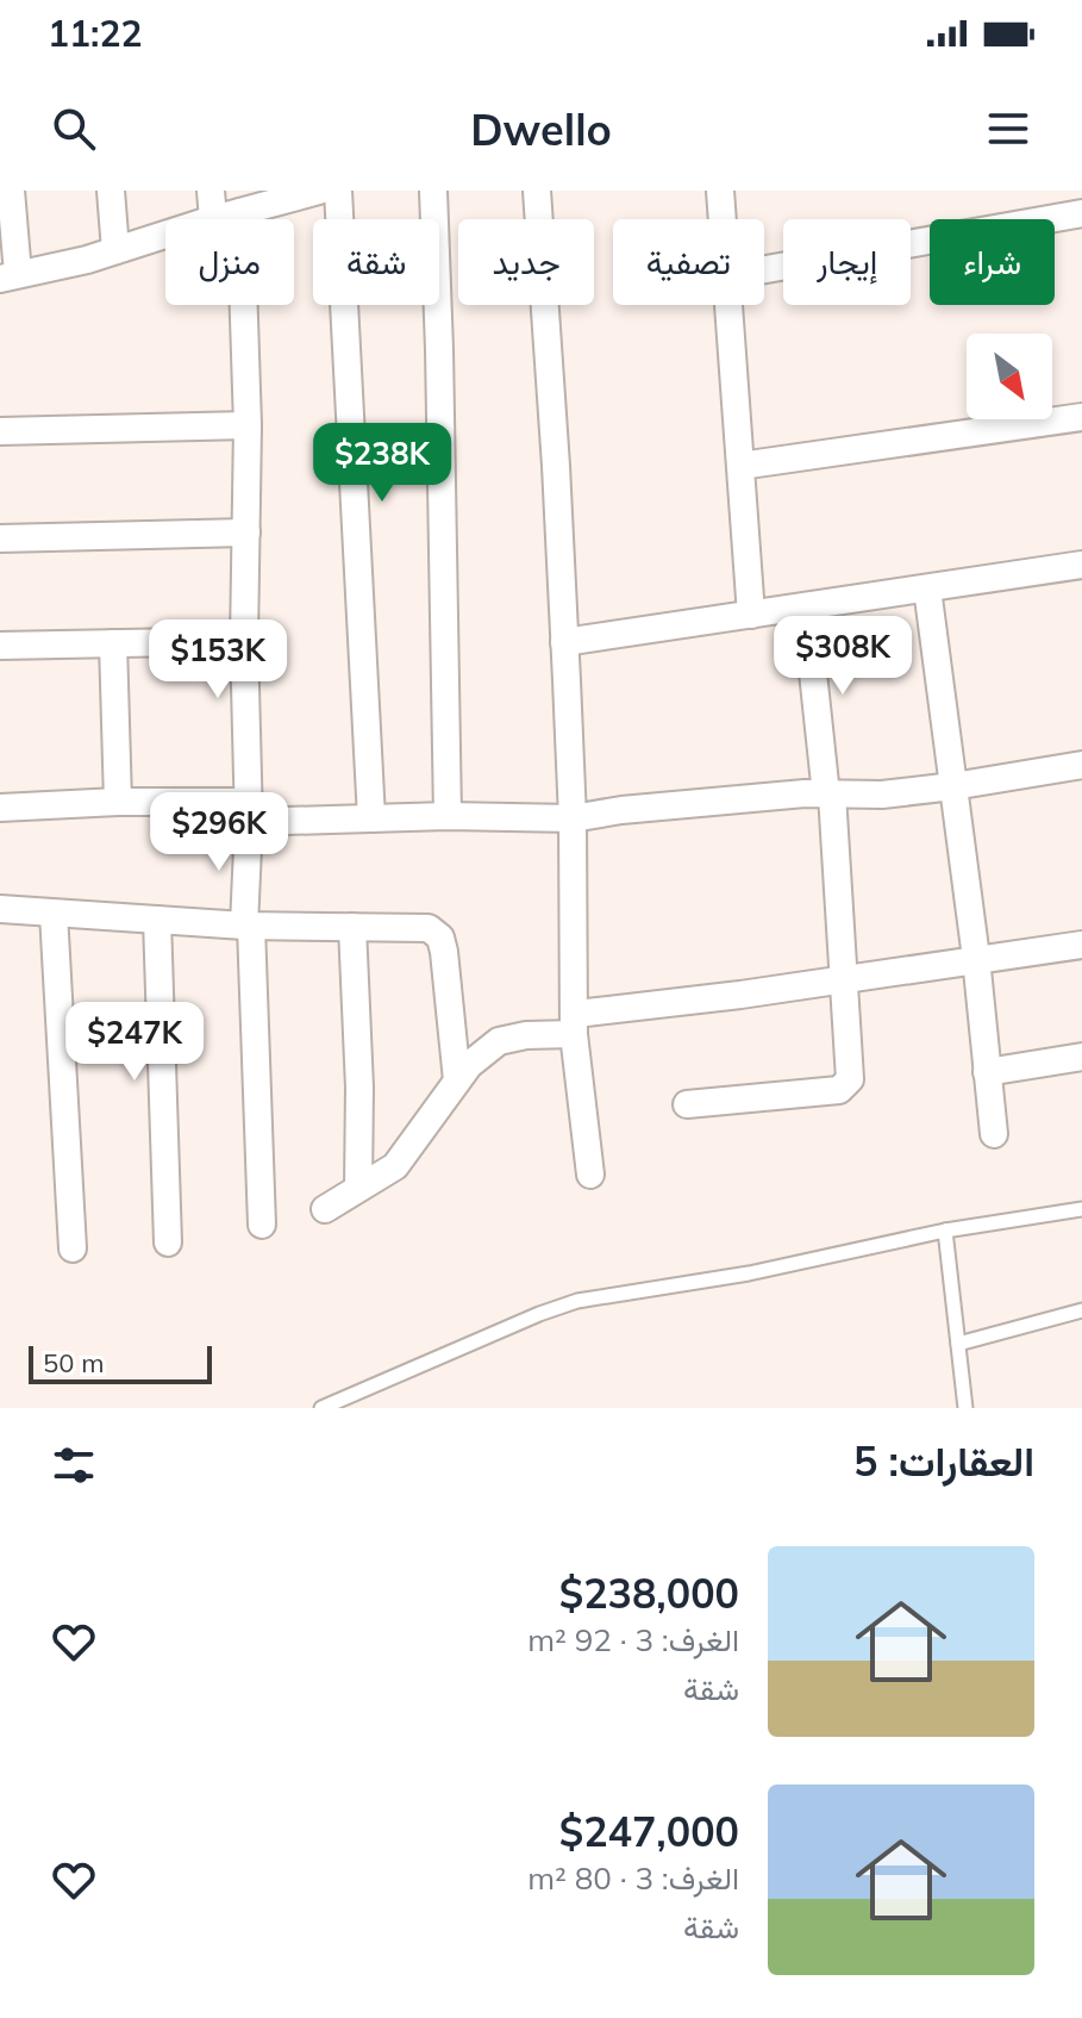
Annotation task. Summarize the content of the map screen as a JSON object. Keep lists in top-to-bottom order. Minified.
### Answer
{"scale_bar":"50 m","north":"bottom right","page":{"status":"11:22","header":"Dwello","chip":["شراء","إيجار","تصفية","جديد","شقة","منزل"],"price":["$238K","$308K","$153K","$296K","$247K"],"scale":"50 m","heading":"العقارات: 5","list":[{"name":"$238,000","note":"الغرف: 3 · 92 m² · شقة"},{"name":"$247,000","note":"الغرف: 3 · 80 m² · شقة"}]}}
